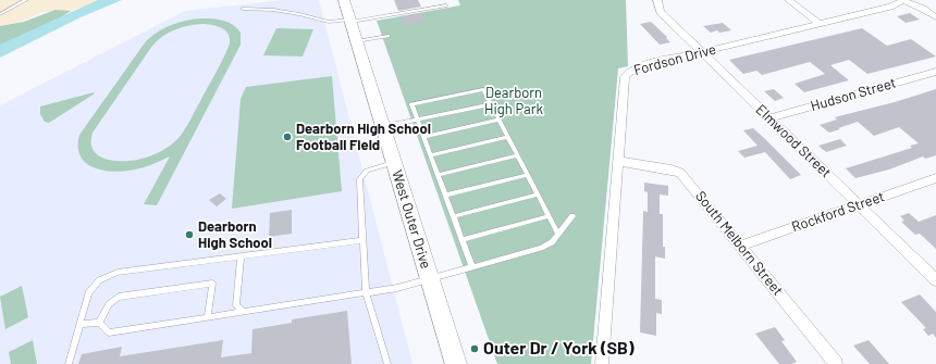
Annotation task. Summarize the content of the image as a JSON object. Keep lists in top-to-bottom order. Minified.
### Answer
{"streets":{"main road":["West Outer Drive"],"street":["Fordson Drive","Hudson Street","Elmwood Street","Rockford Street","South Melborn Street"]},"crossings":[["Fordson Drive","Elmwood Street"],["Fordson Drive","South Melborn Street"],["Hudson Street","Elmwood Street"],["Elmwood Street","Rockford Street"],["Rockford Street","South Melborn Street"]],"parks":["Dearborn High Park"],"places":["Dearborn High School Football Field","Dearborn High School","Outer Dr / York (SB)"]}
